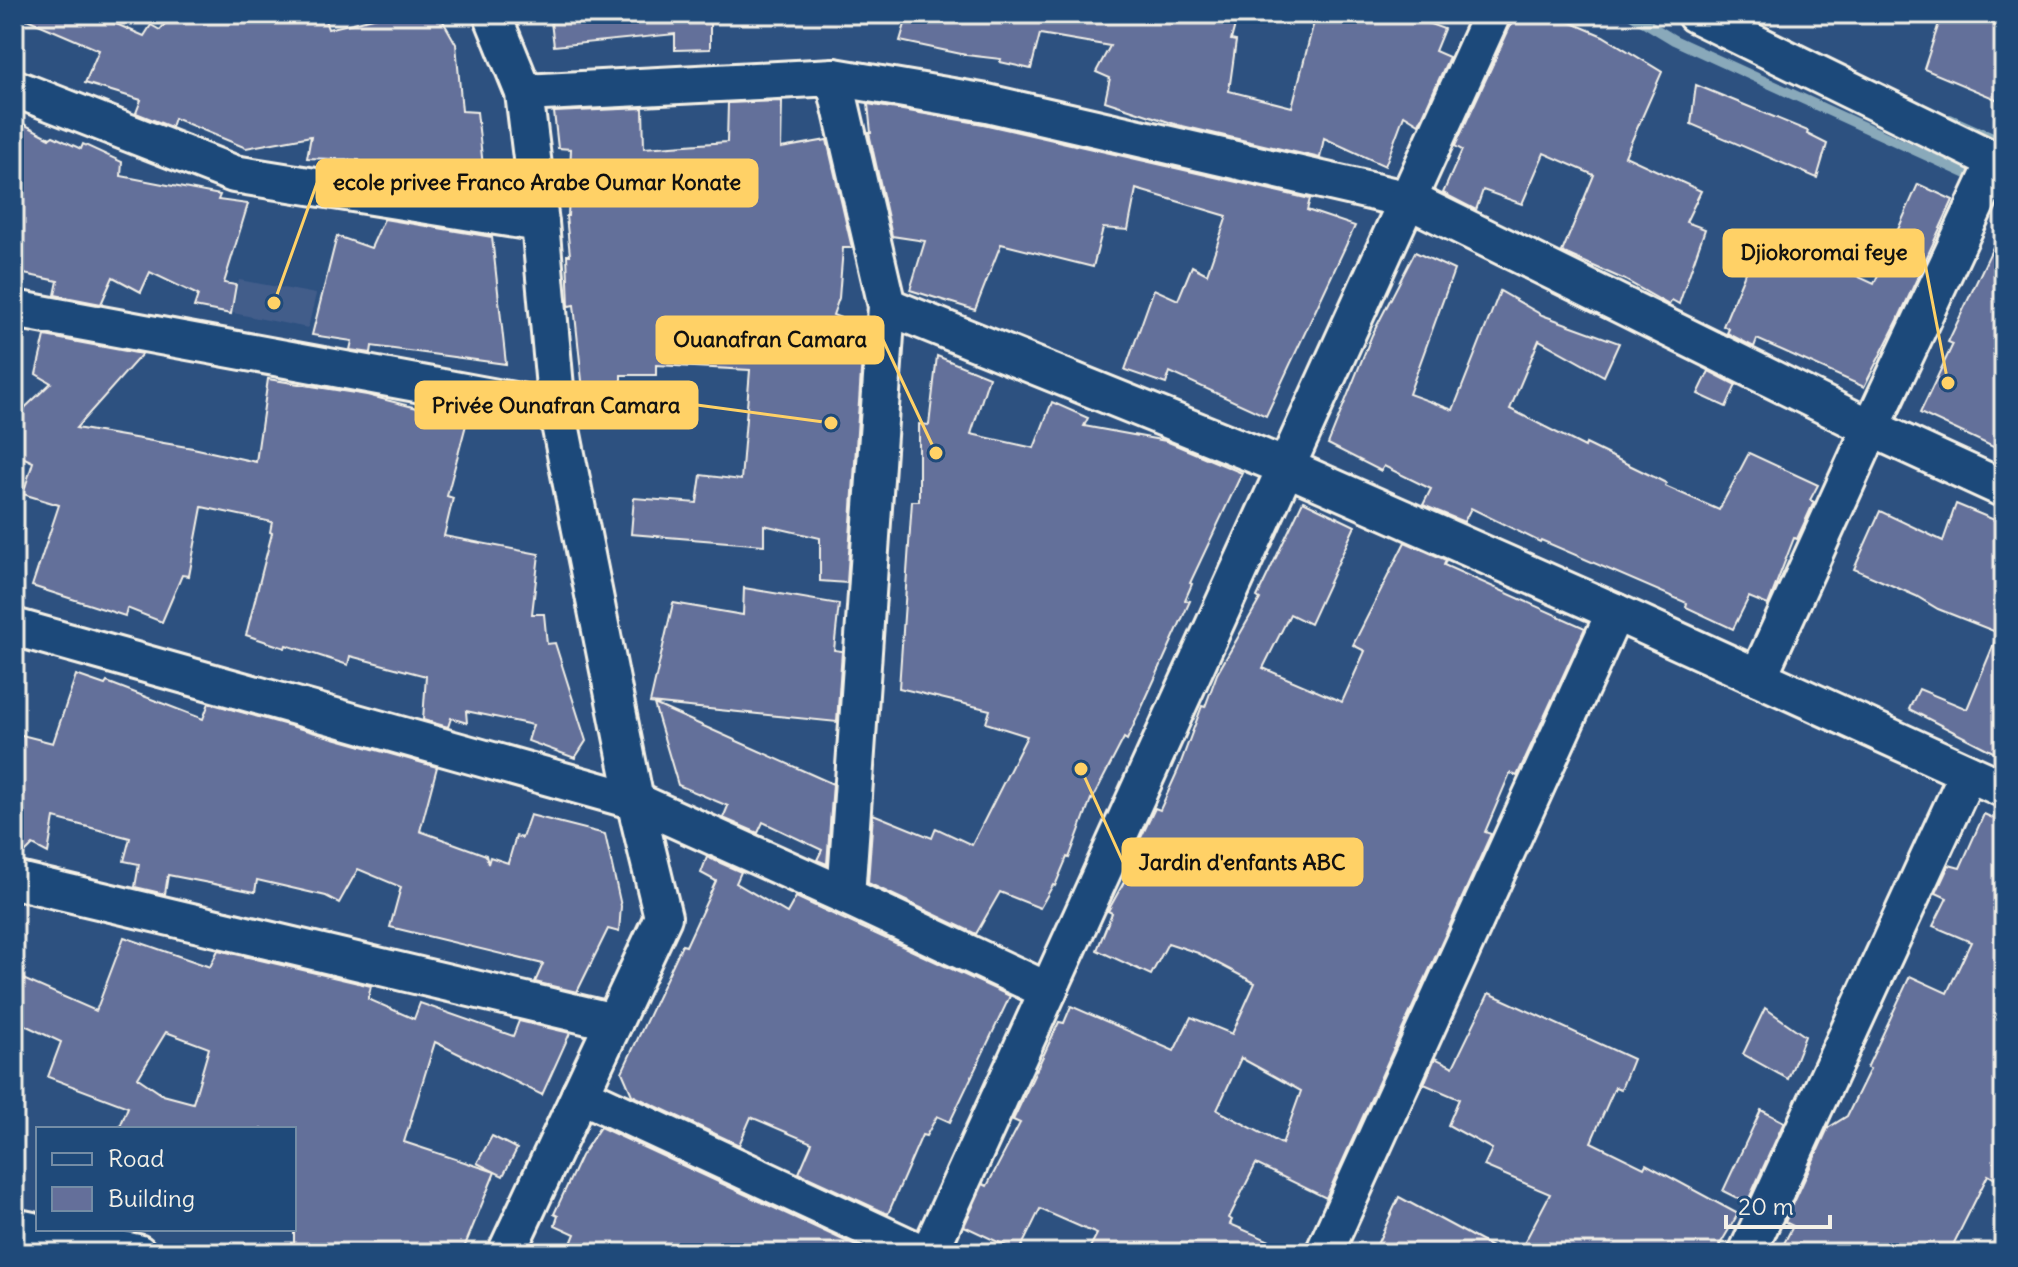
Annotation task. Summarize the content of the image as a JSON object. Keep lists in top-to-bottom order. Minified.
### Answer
{"places":["ecole privee Franco Arabe Oumar Konate","Djiokoromai feye","Privée Ounafran Camara","Ouanafran Camara","Jardin d'enfants ABC"],"legend":["Road","Building"],"scale_bar":"20 m"}
